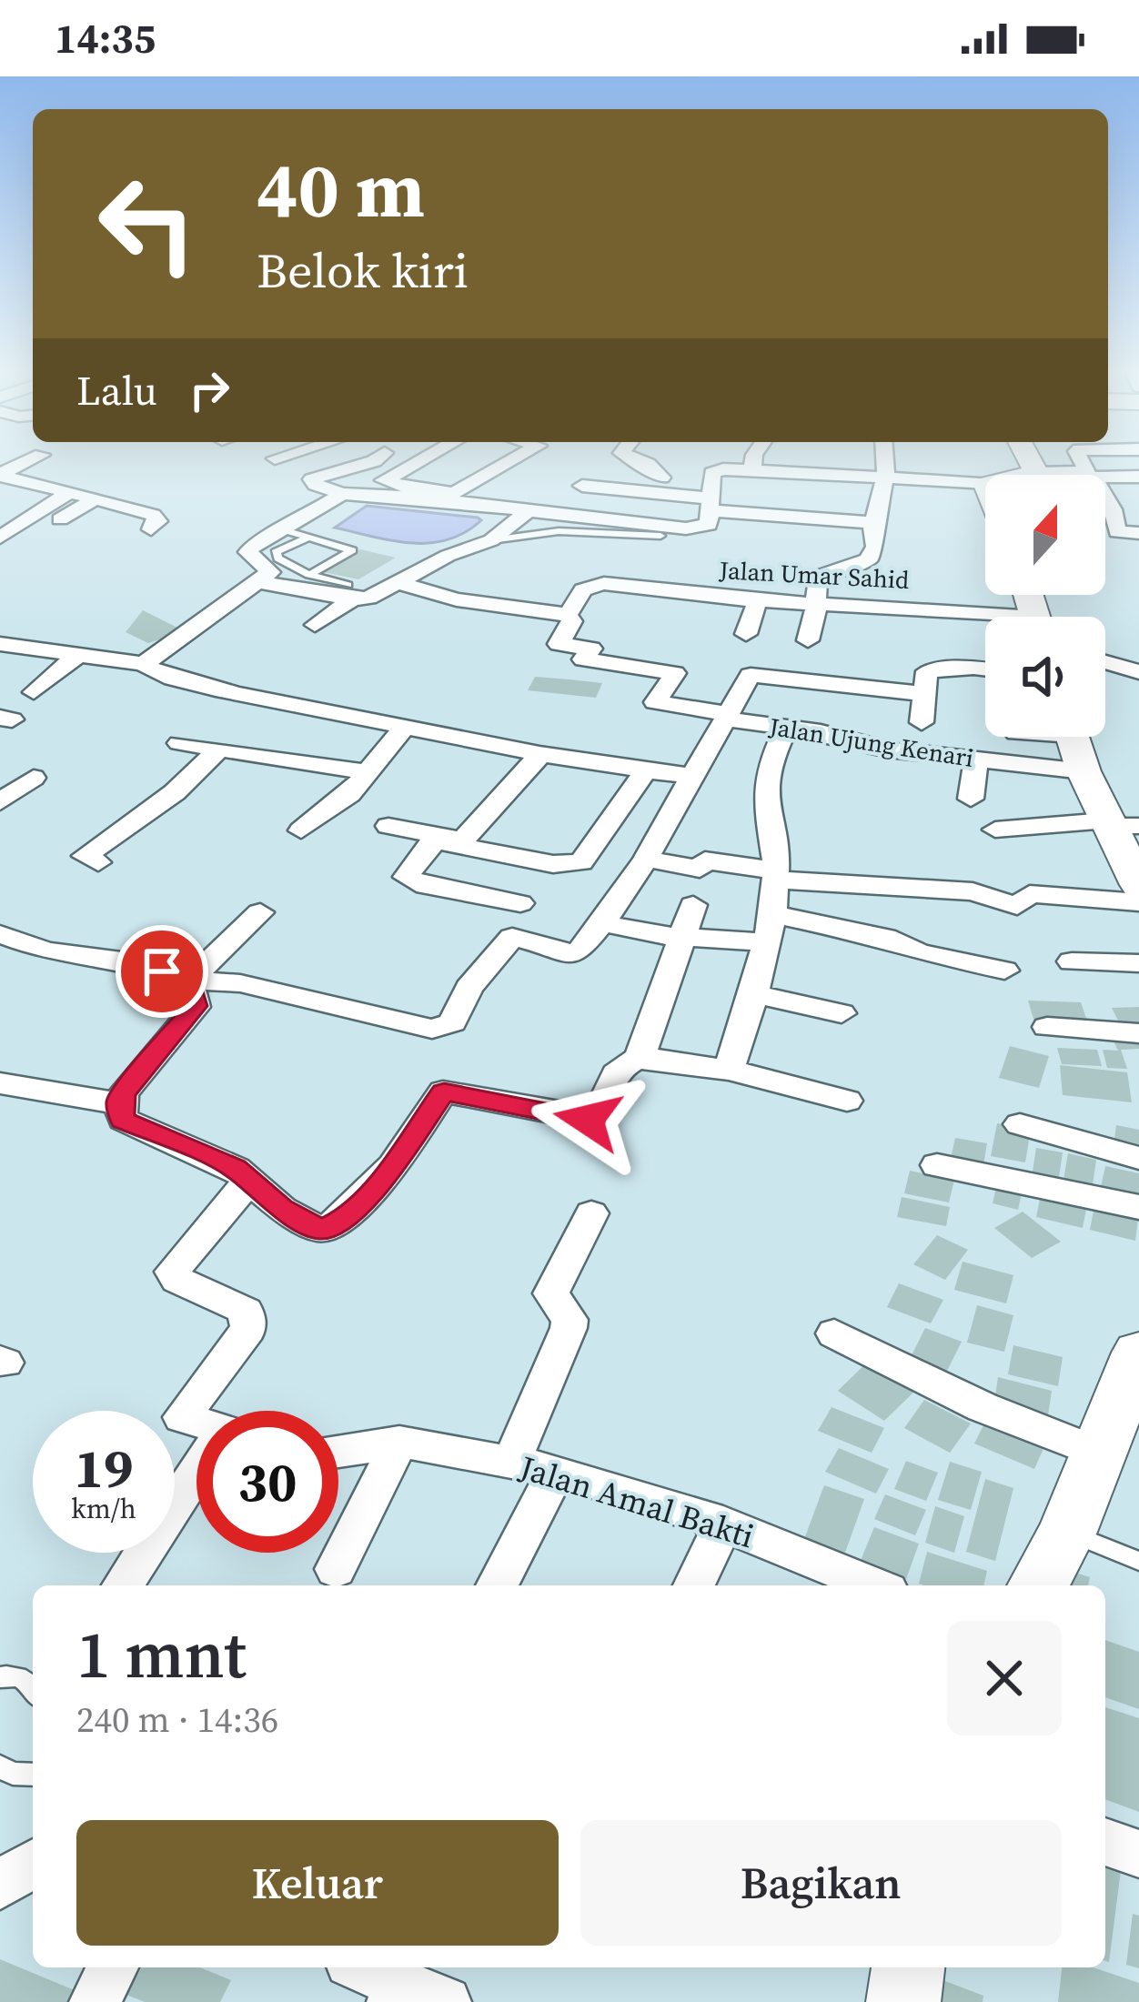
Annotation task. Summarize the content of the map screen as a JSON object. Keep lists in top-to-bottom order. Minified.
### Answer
{"streets":{"street":["Jalan Umar Sahid","Jalan Ujung Kenari","Jalan Amal Bakti"]},"crossings":[["Jalan Umar Sahid","Jalan Ujung Kenari"]],"north":"top","page":{"status":"14:35","turn":["40 m","Belok kiri"],"then":"Lalu","speed":"19 km/h","limit":"30","heading":["1 mnt","240 m · 14:36"],"buttons":["Keluar","Bagikan"]}}
